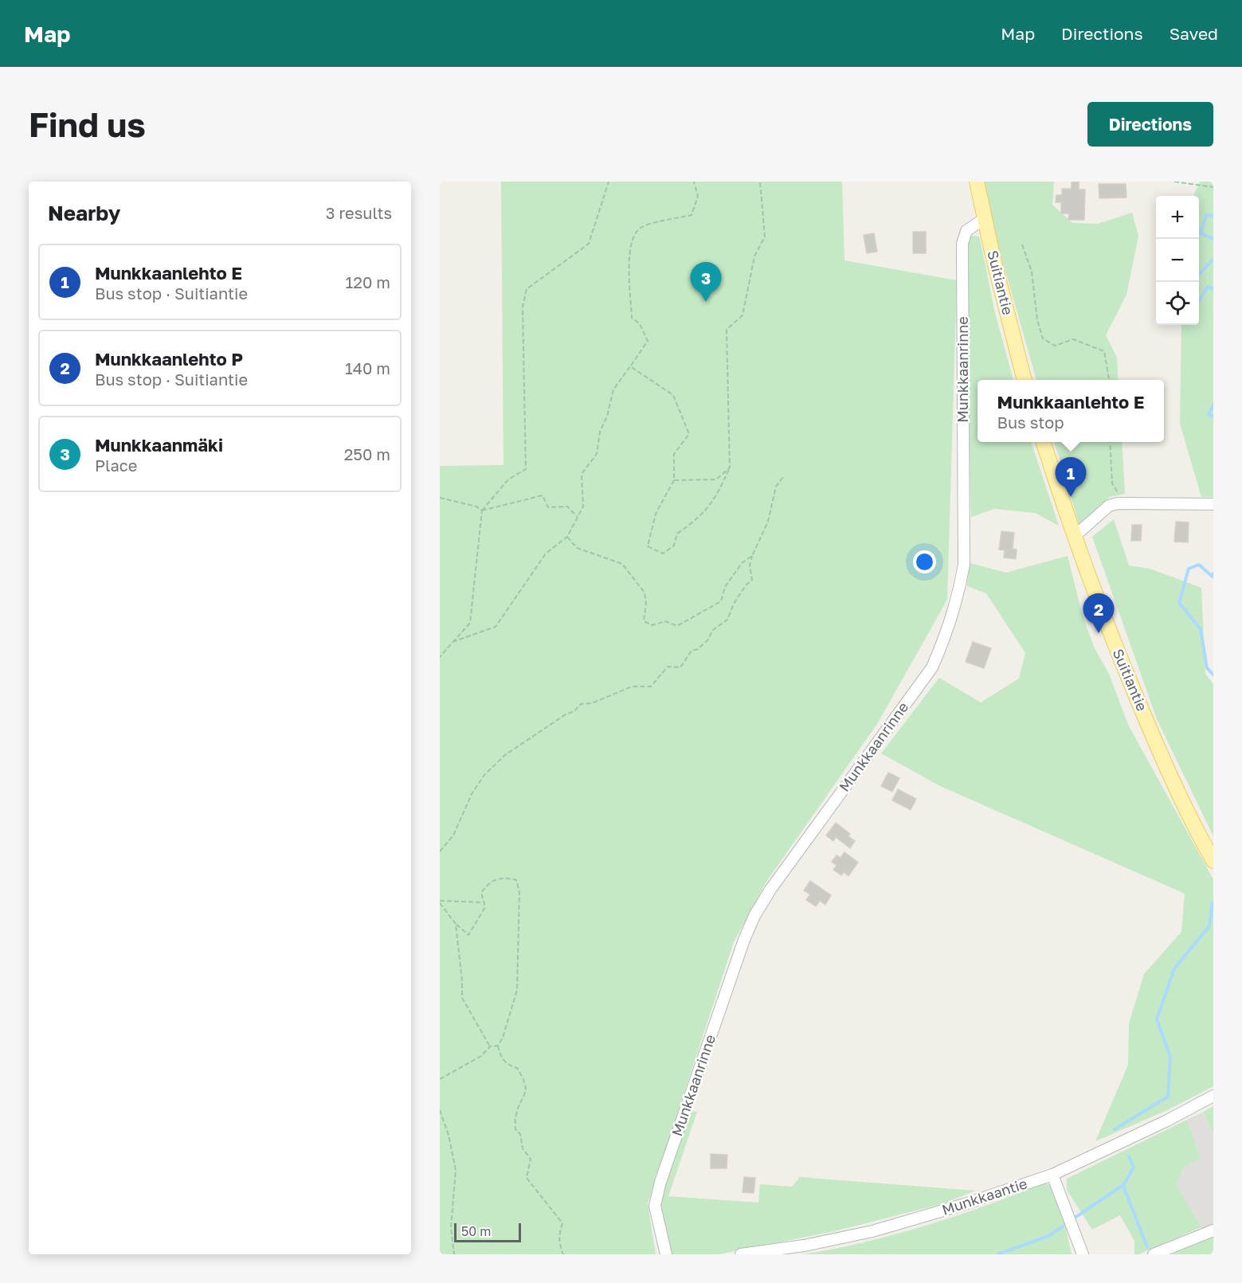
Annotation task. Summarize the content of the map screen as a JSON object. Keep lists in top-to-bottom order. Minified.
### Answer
{"streets":{"main road":["Suitiantie"],"street":["Munkkaanrinne","Munkkaantie"]},"crossings":[["Suitiantie","Munkkaanrinne"]],"scale_bar":"50 m","page":{"header":"Map","nav":["Map","Directions","Saved"],"buttons":"Directions","title":"Find us","heading":["Nearby","3 results"],"map_buttons":["+","−"],"list":[{"mark":"1","name":"Munkkaanlehto E","note":"Bus stop · Suitiantie","value":"120 m"},{"mark":"2","name":"Munkkaanlehto P","note":"Bus stop · Suitiantie","value":"140 m"},{"mark":"3","name":"Munkkaanmäki","note":"Place","value":"250 m"}],"pins":["3","1","2"],"popup":["Munkkaanlehto E","Bus stop"],"scale":"50 m"}}
